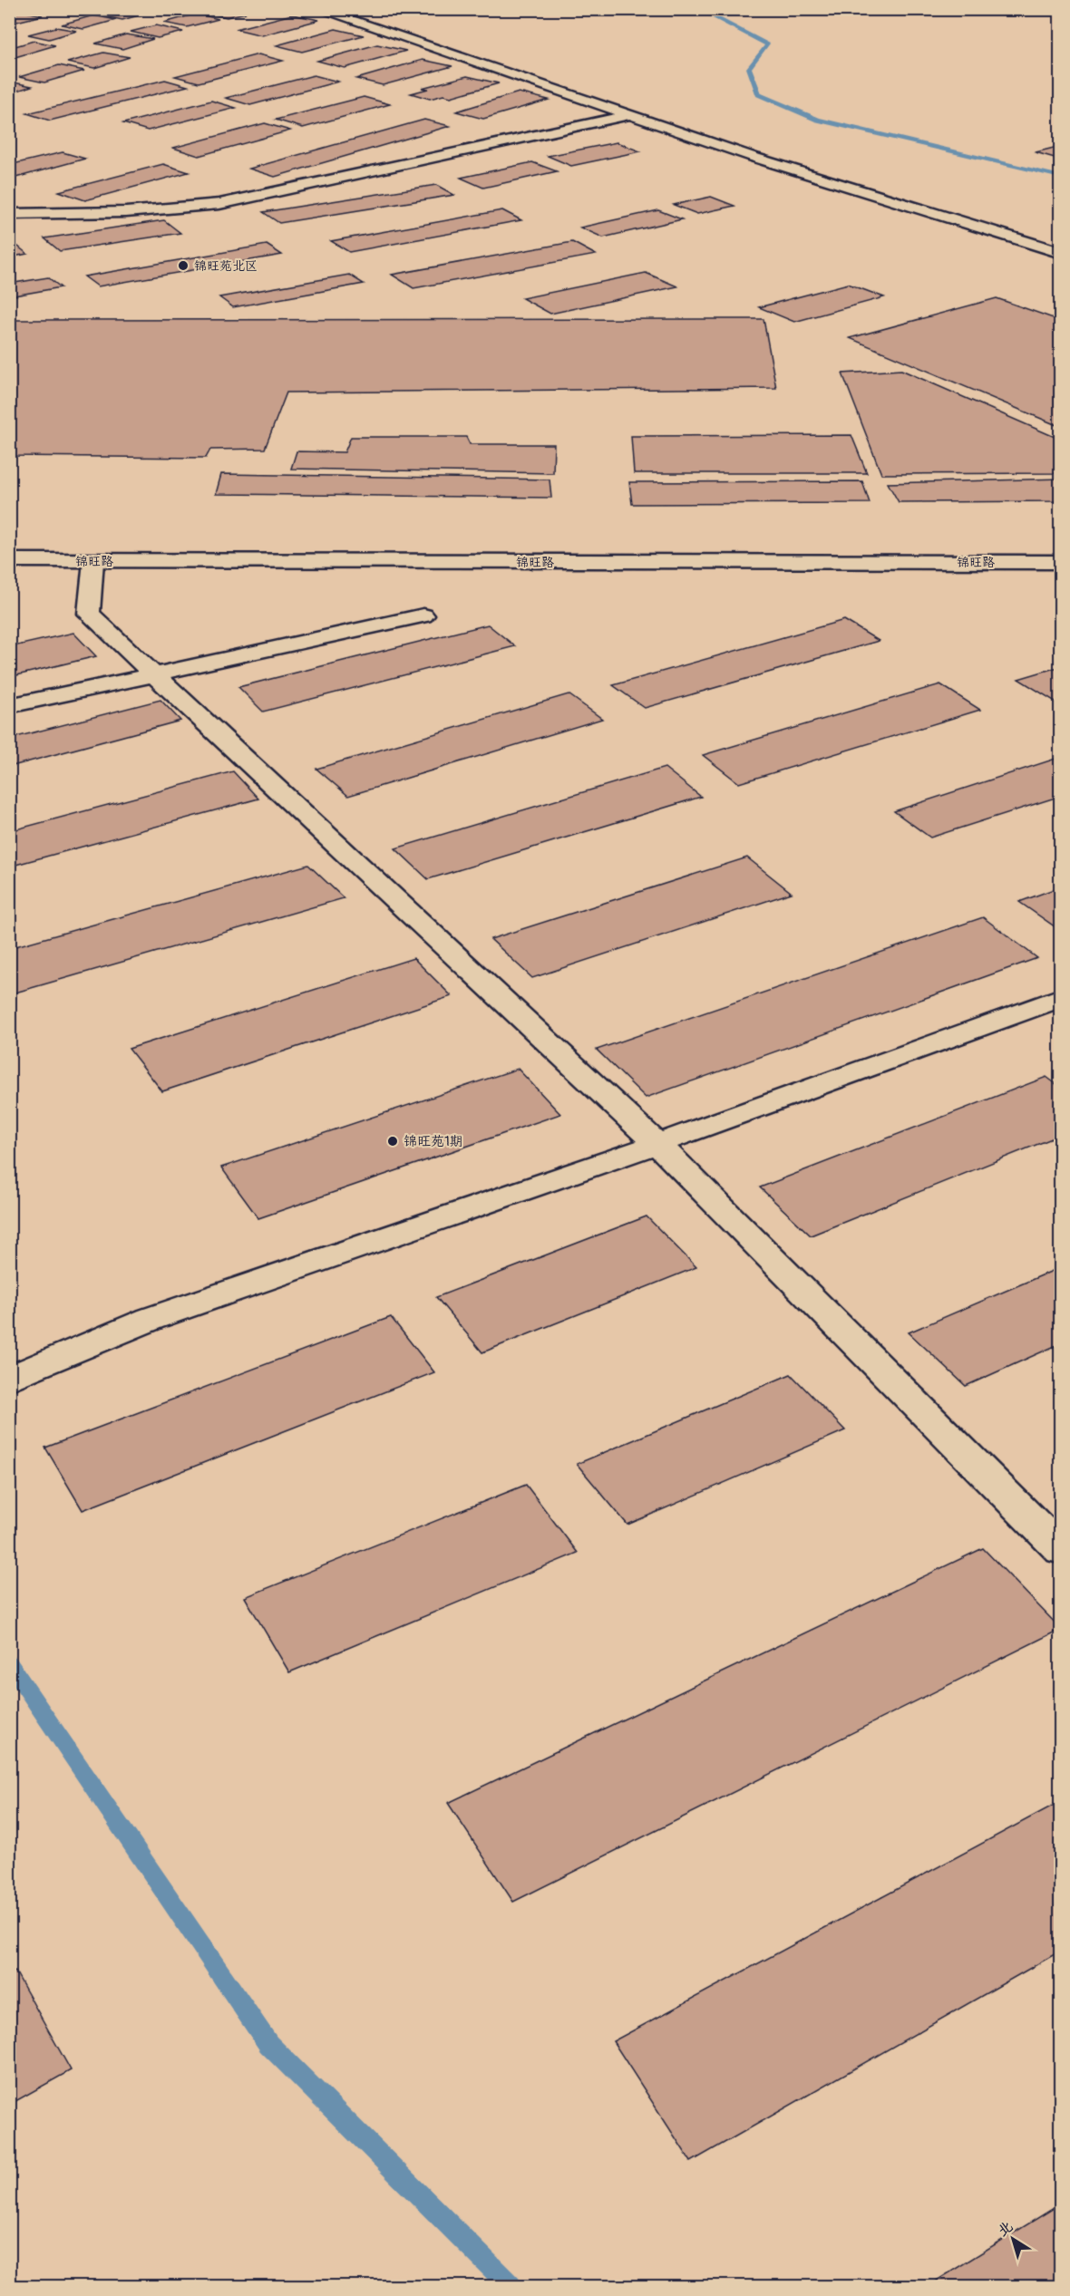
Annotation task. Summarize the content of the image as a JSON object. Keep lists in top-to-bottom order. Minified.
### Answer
{"streets":{"street":["锦旺路"]},"places":["锦旺苑北区","锦旺苑1期"],"north":"top left"}
